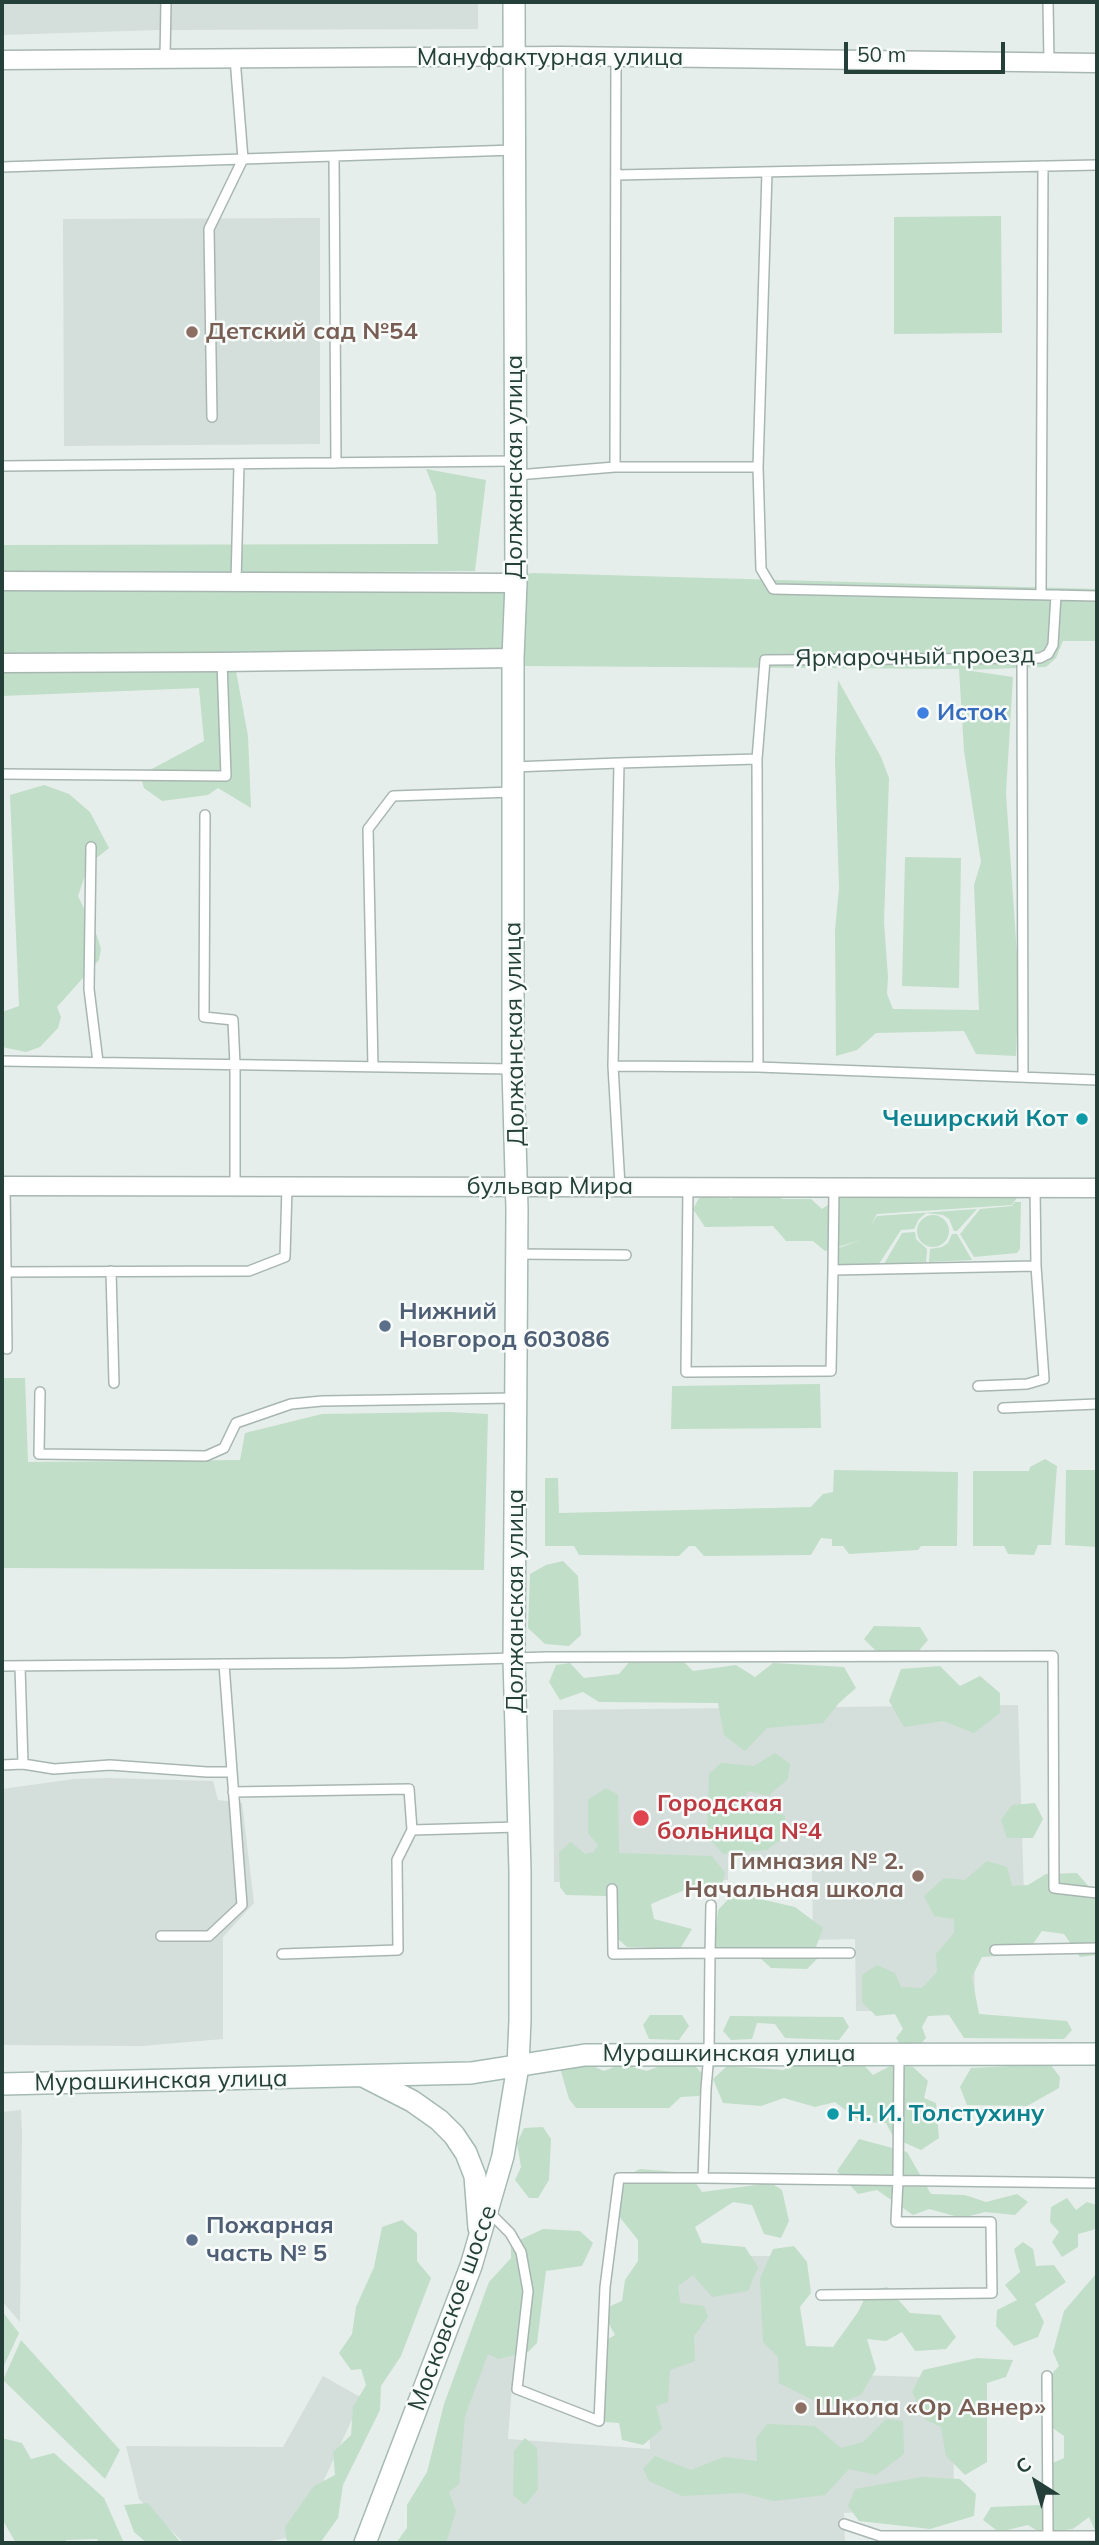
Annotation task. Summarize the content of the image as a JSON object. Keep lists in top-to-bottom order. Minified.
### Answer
{"streets":{"main road":["Должанская улица","Мурашкинская улица","Московское шоссе"],"street":["Мануфактурная улица","бульвар Мира"],"lane":["Ярмарочный проезд"]},"crossings":[["Мануфактурная улица","Должанская улица"],["Должанская улица","бульвар Мира"],["Должанская улица","Мурашкинская улица"],["Должанская улица","Московское шоссе"],["Мурашкинская улица","Московское шоссе"]],"places":["Детский сад №54","Исток","Чеширский Кот","Нижний Новгород 603086","Городская больница №4","Гимназия № 2. Начальная школа","Н. И. Толстухину","Пожарная часть № 5","Школа «Ор Авнер»"],"scale_bar":"50 m","north":"top left"}
